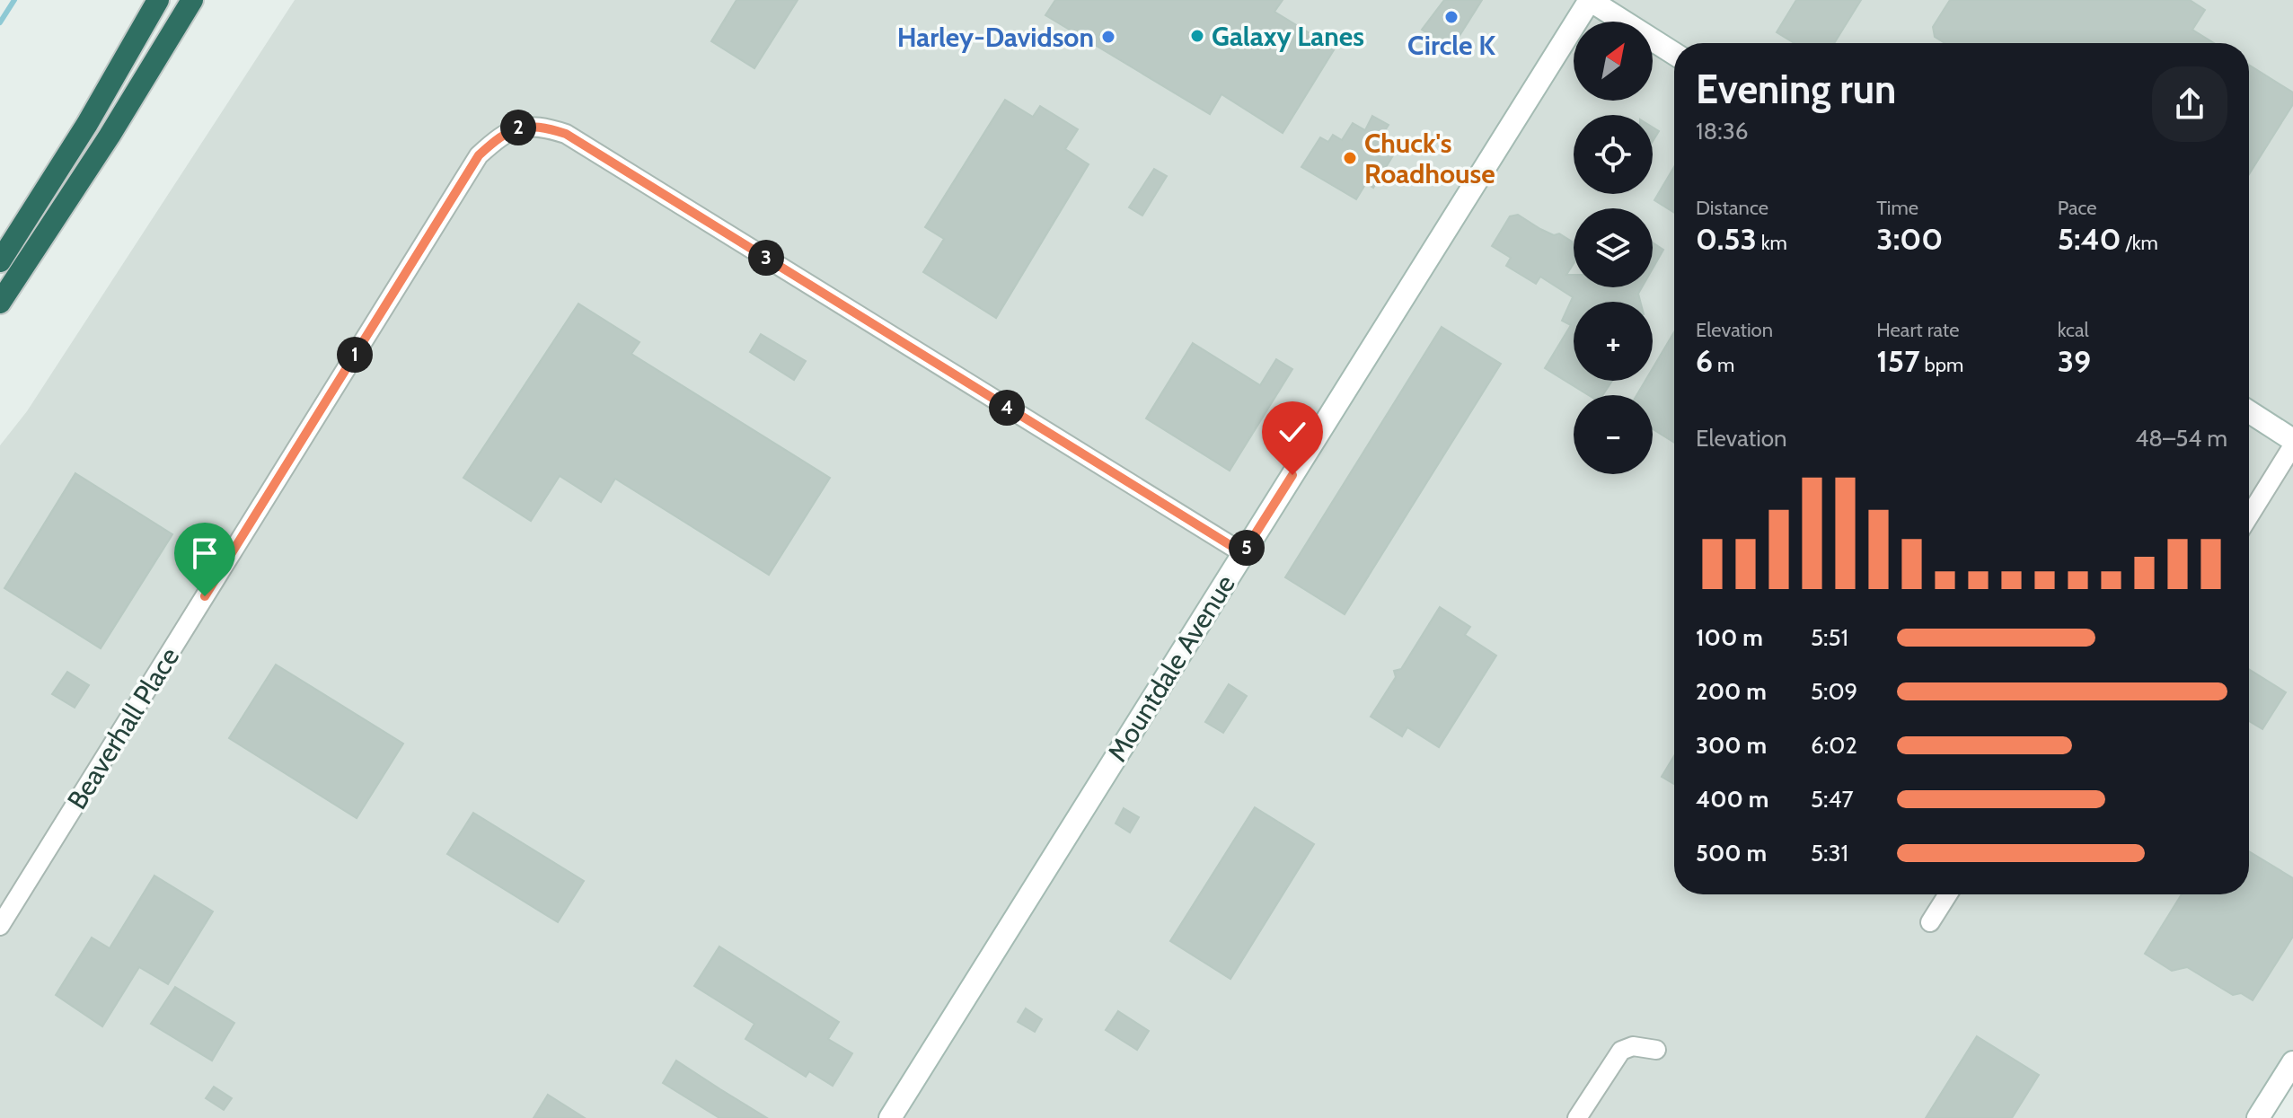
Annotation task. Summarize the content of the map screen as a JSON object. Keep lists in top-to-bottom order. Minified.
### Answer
{"streets":{"street":["Mountdale Avenue","Beaverhall Place"]},"crossings":[["Mountdale Avenue","Beaverhall Place"]],"places":["Circle K","Galaxy Lanes","Harley-Davidson","Chuck's Roadhouse"],"north":"top right","page":{"map_buttons":["+","−"],"heading":["Evening run","18:36"],"pins":["2","3","1","4","5"],"stats":[["Distance","0.53 km"],["Time","3:00"],["Pace","5:40 /km"],["Elevation","6 m"],["Heart rate","157 bpm"],["kcal","39"]],"chart":["Elevation","48–54 m"],"list":[{"name":"100 m","note":"5:51"},{"name":"200 m","note":"5:09"},{"name":"300 m","note":"6:02"},{"name":"400 m","note":"5:47"},{"name":"500 m","note":"5:31"}]}}
